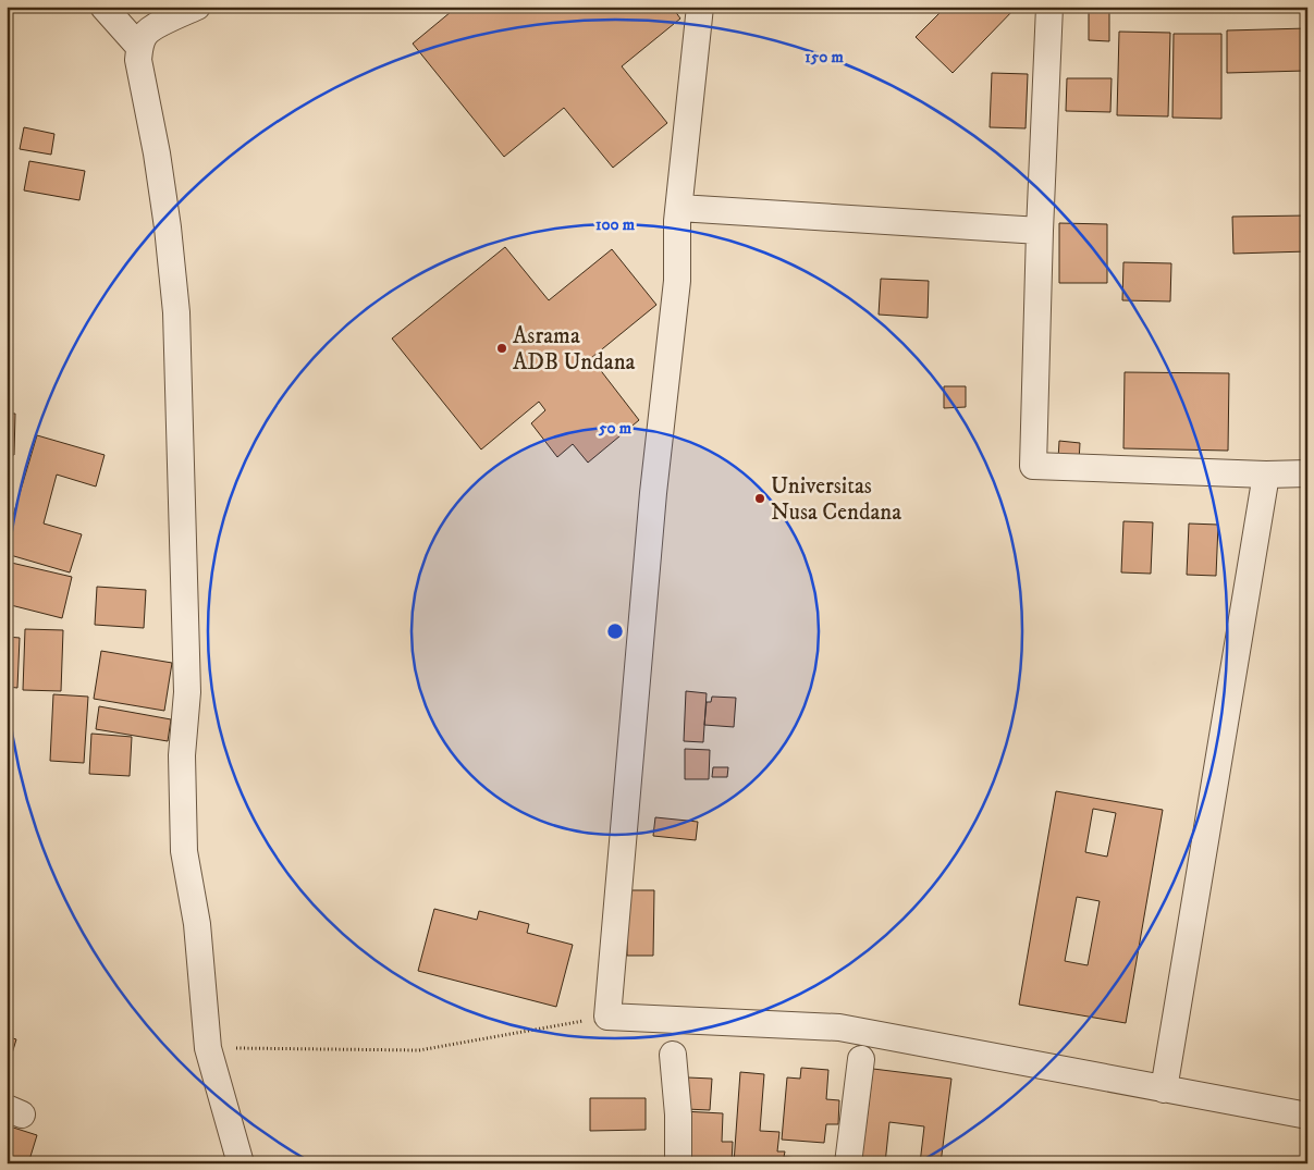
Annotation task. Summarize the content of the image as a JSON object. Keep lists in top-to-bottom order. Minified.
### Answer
{"places":["Asrama ADB Undana","Universitas Nusa Cendana"],"rings":["150 m","100 m","50 m"]}
